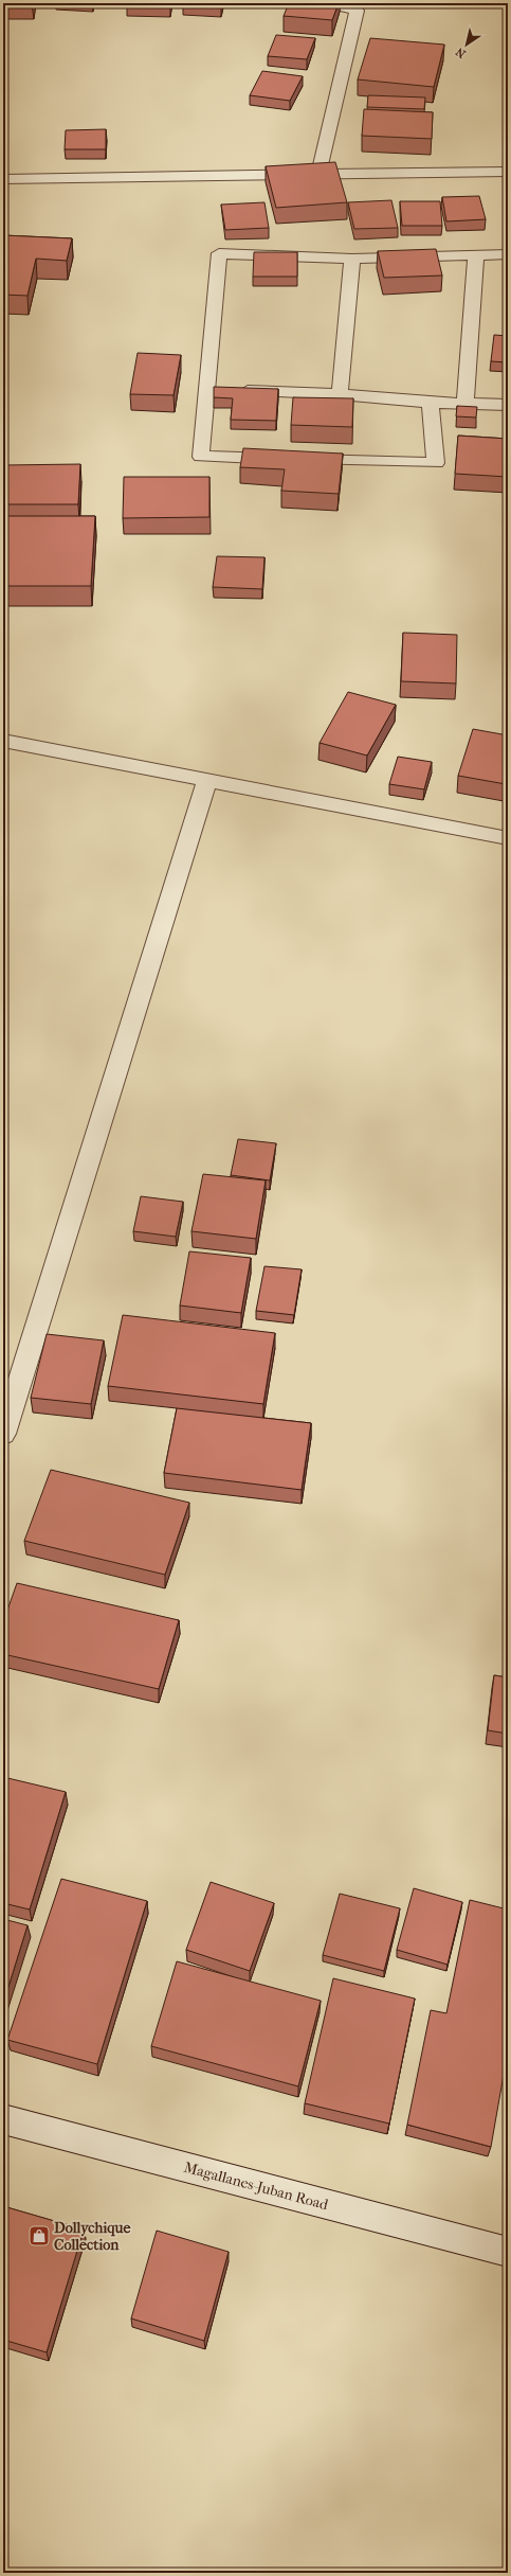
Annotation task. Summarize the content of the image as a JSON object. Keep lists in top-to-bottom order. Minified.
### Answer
{"streets":{"street":["Magallanes-Juban Road"]},"places":{"shop":["Dollychique Collection"]},"north":"bottom left"}
